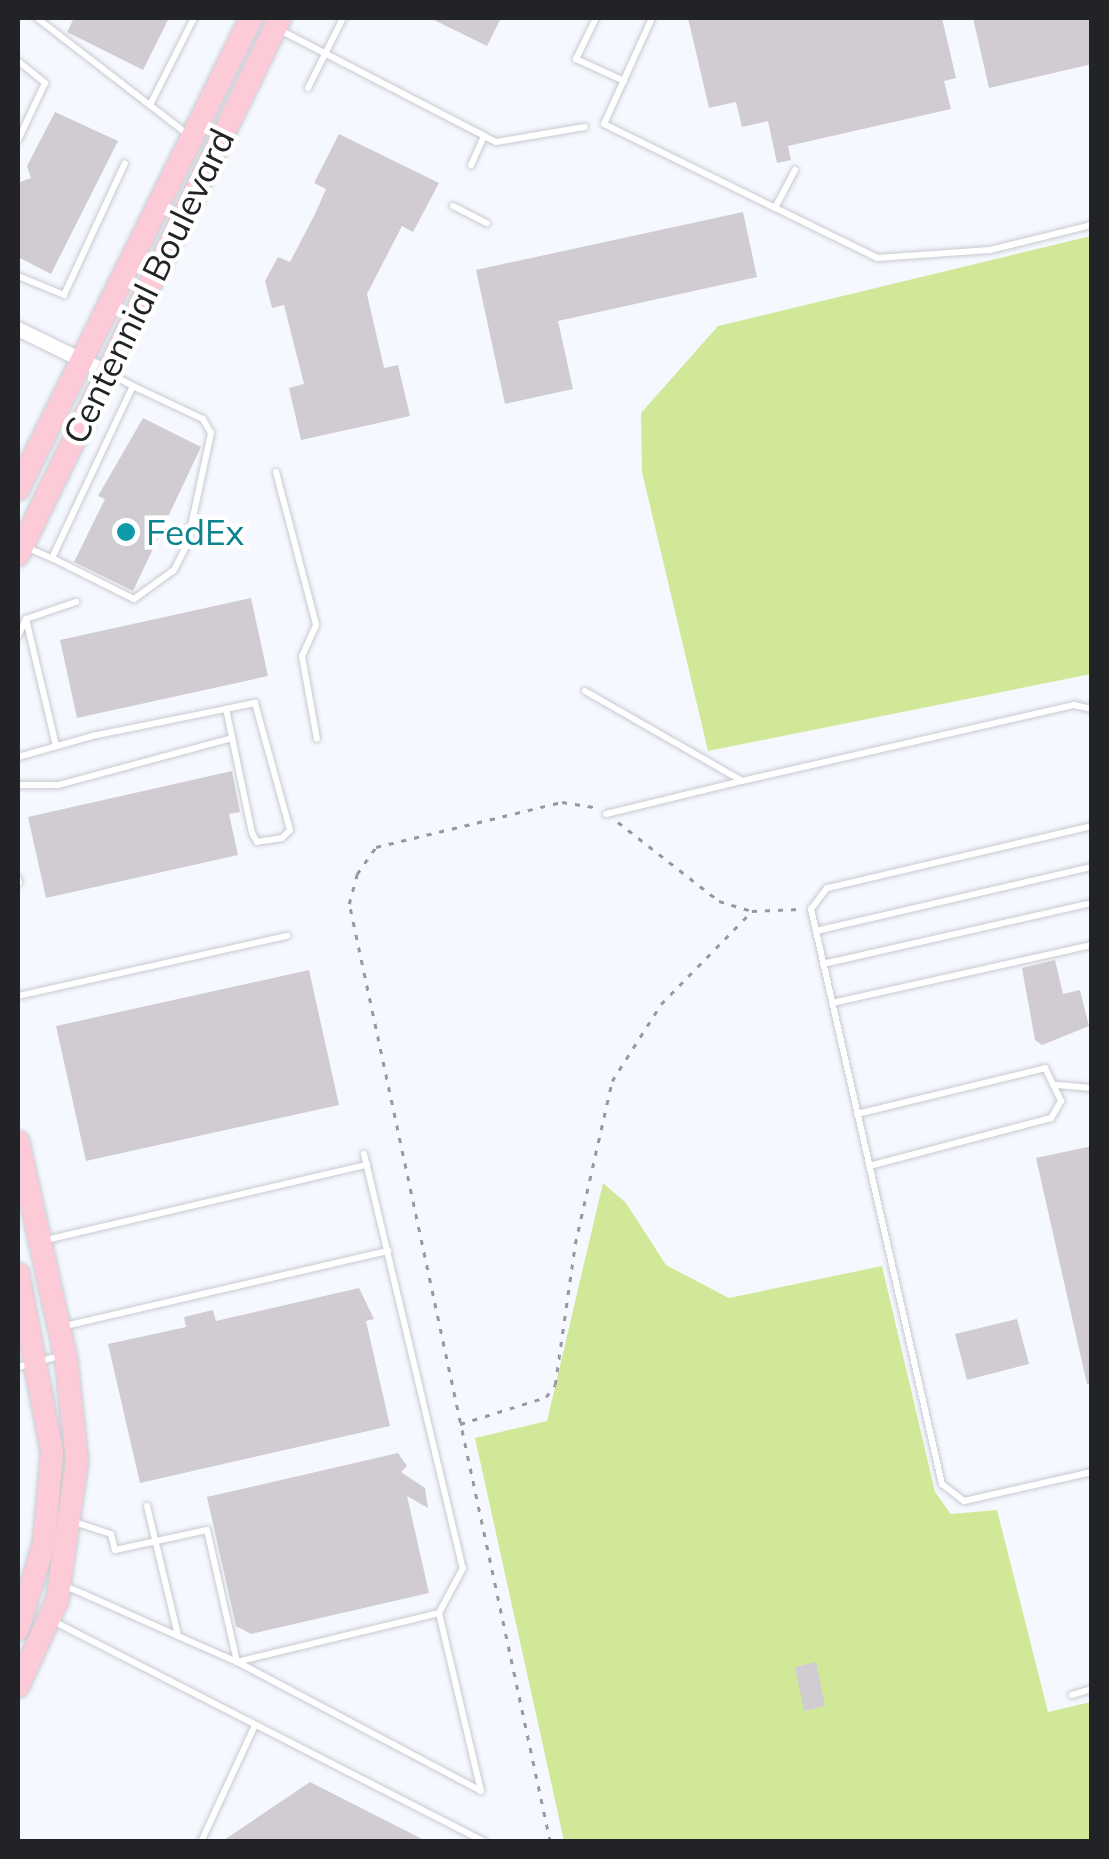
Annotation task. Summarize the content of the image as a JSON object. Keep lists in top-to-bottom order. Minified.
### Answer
{"streets":{"main road":["Centennial Boulevard"]},"places":["FedEx"]}
